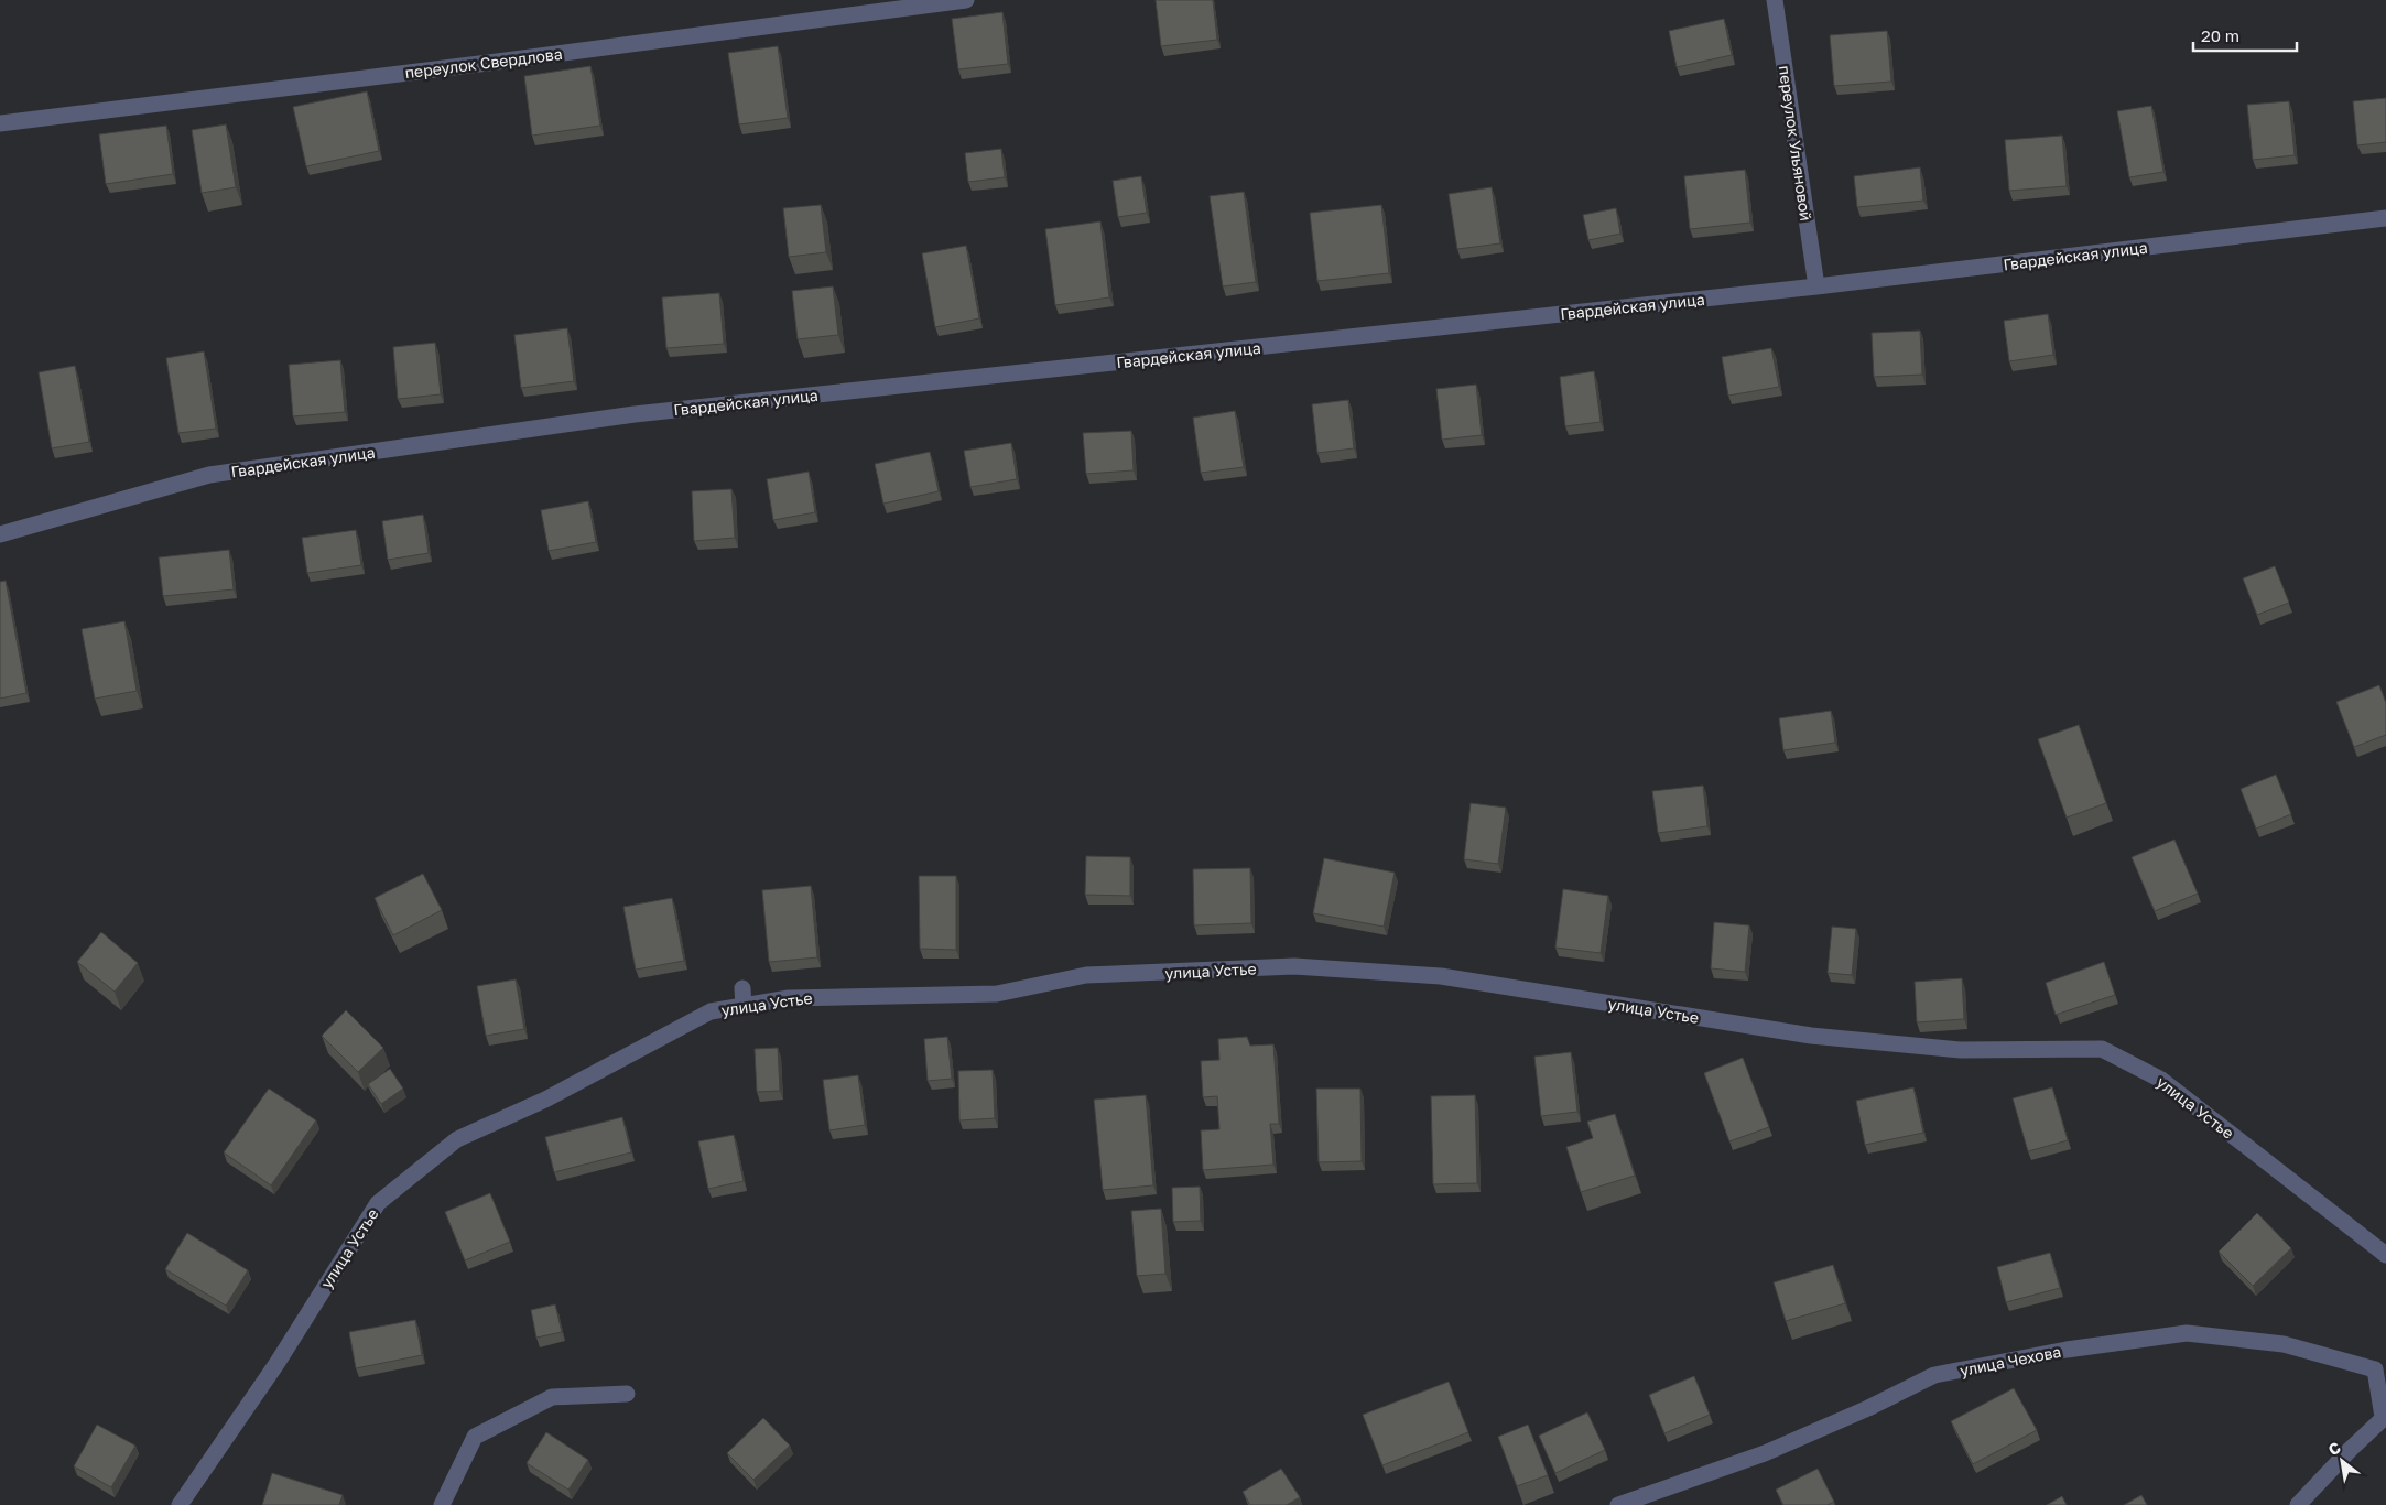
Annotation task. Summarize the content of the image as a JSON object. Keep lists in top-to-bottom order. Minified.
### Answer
{"streets":{"street":["переулок Свердлова","переулок Ульяновой","Гвардейская улица","улица Устье","улица Чехова"]},"crossings":[["переулок Ульяновой","Гвардейская улица"]],"scale_bar":"20 m","north":"top left"}
